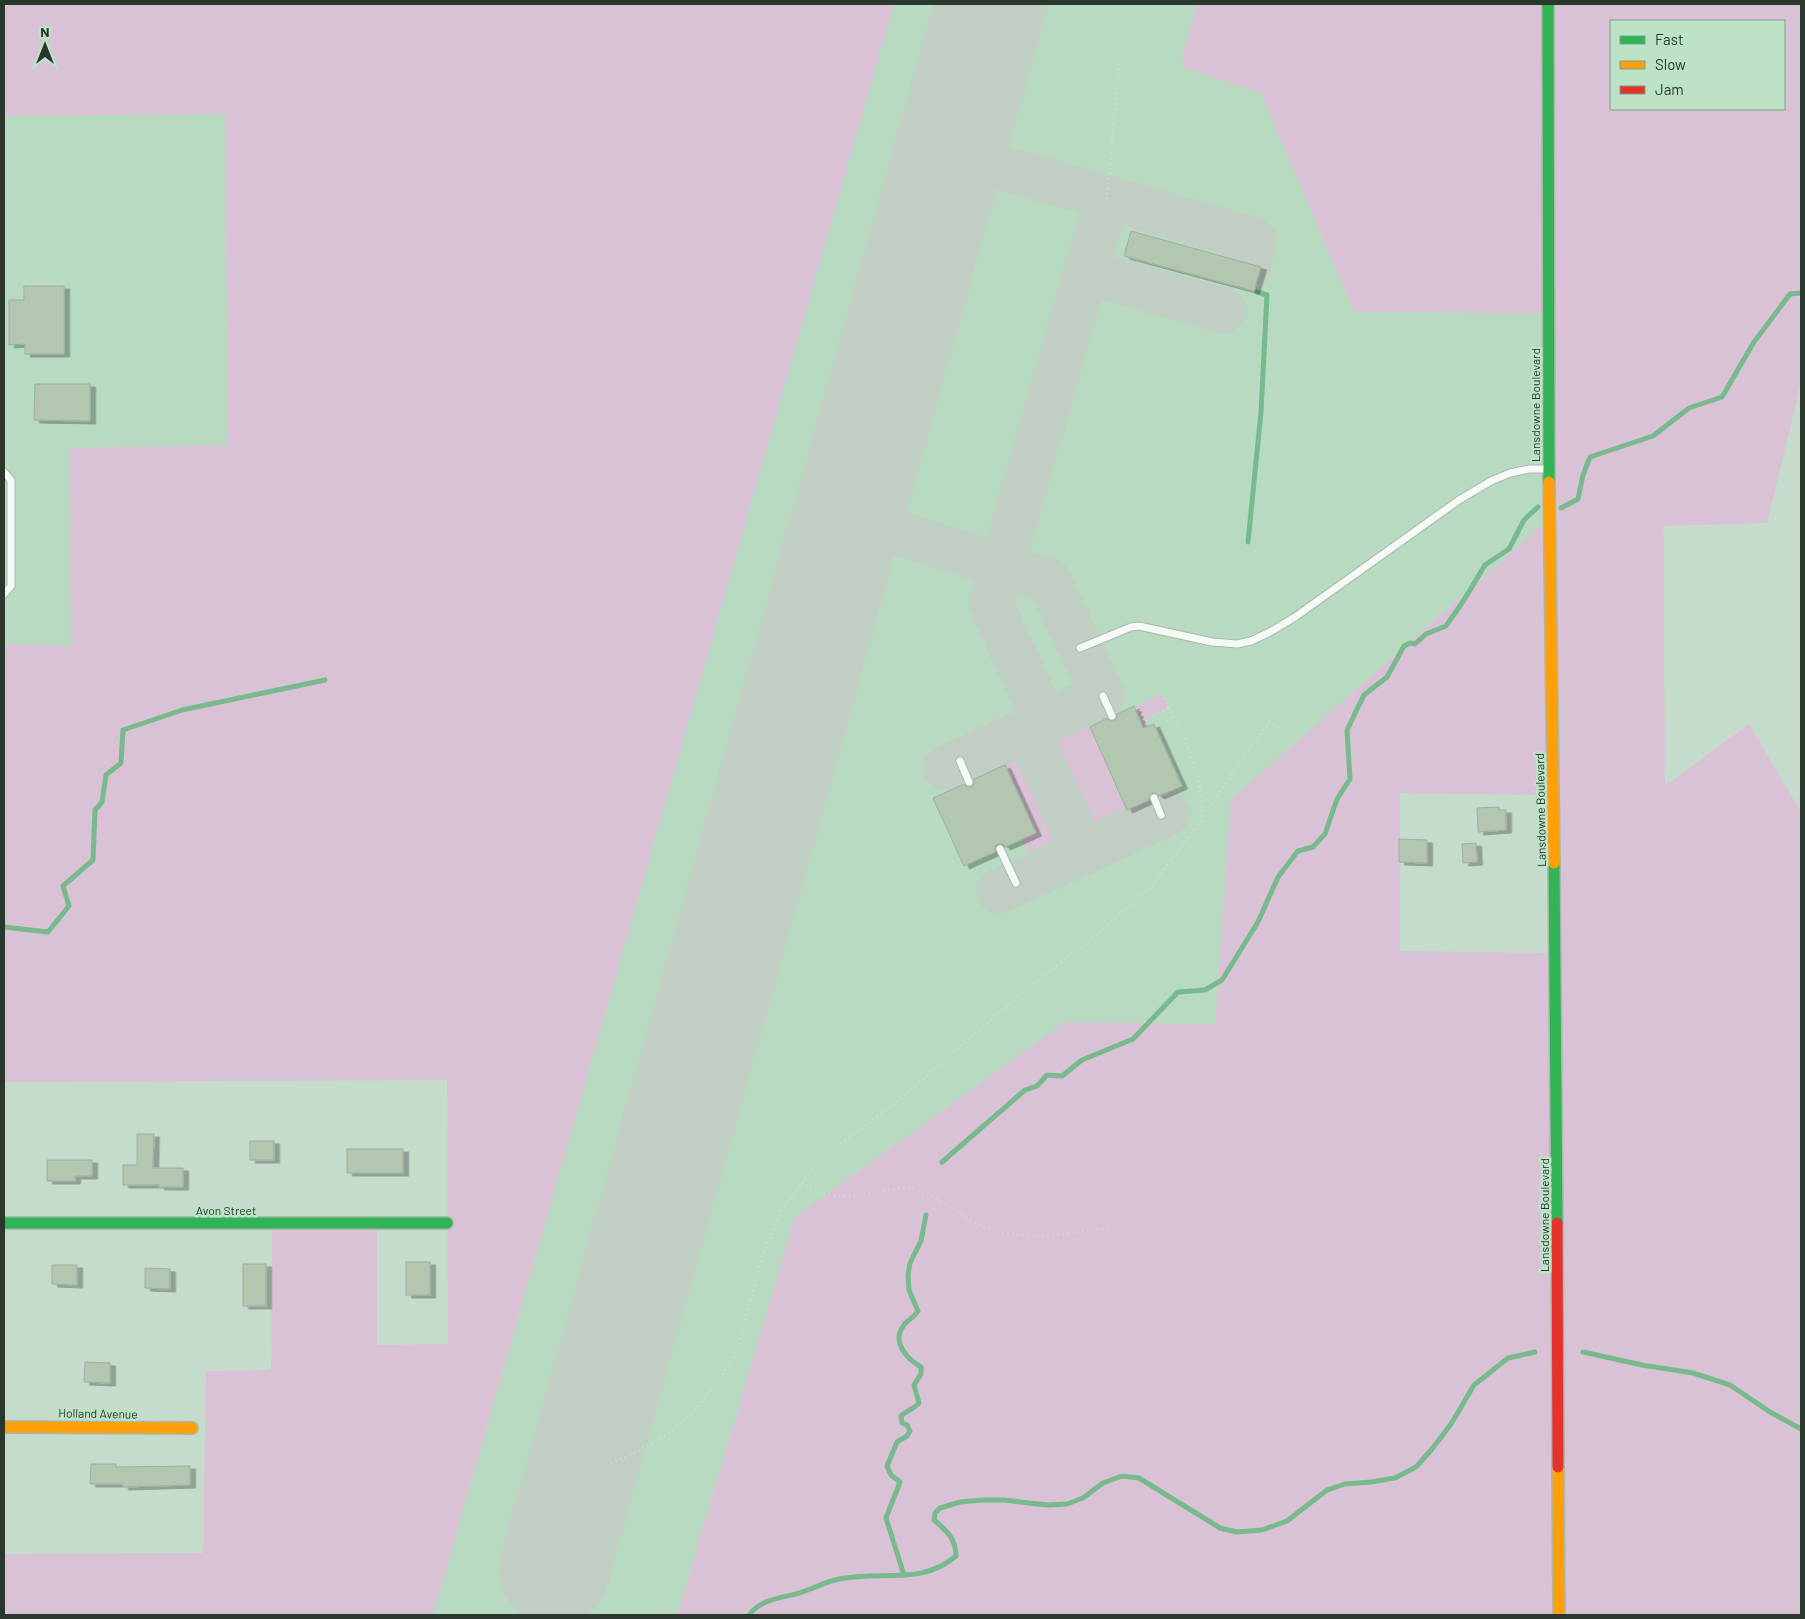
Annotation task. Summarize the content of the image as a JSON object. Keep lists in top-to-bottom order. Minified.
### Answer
{"streets":{"street":["Lansdowne Boulevard","Avon Street","Holland Avenue"]},"legend":["Fast","Slow","Jam"],"north":"top"}
